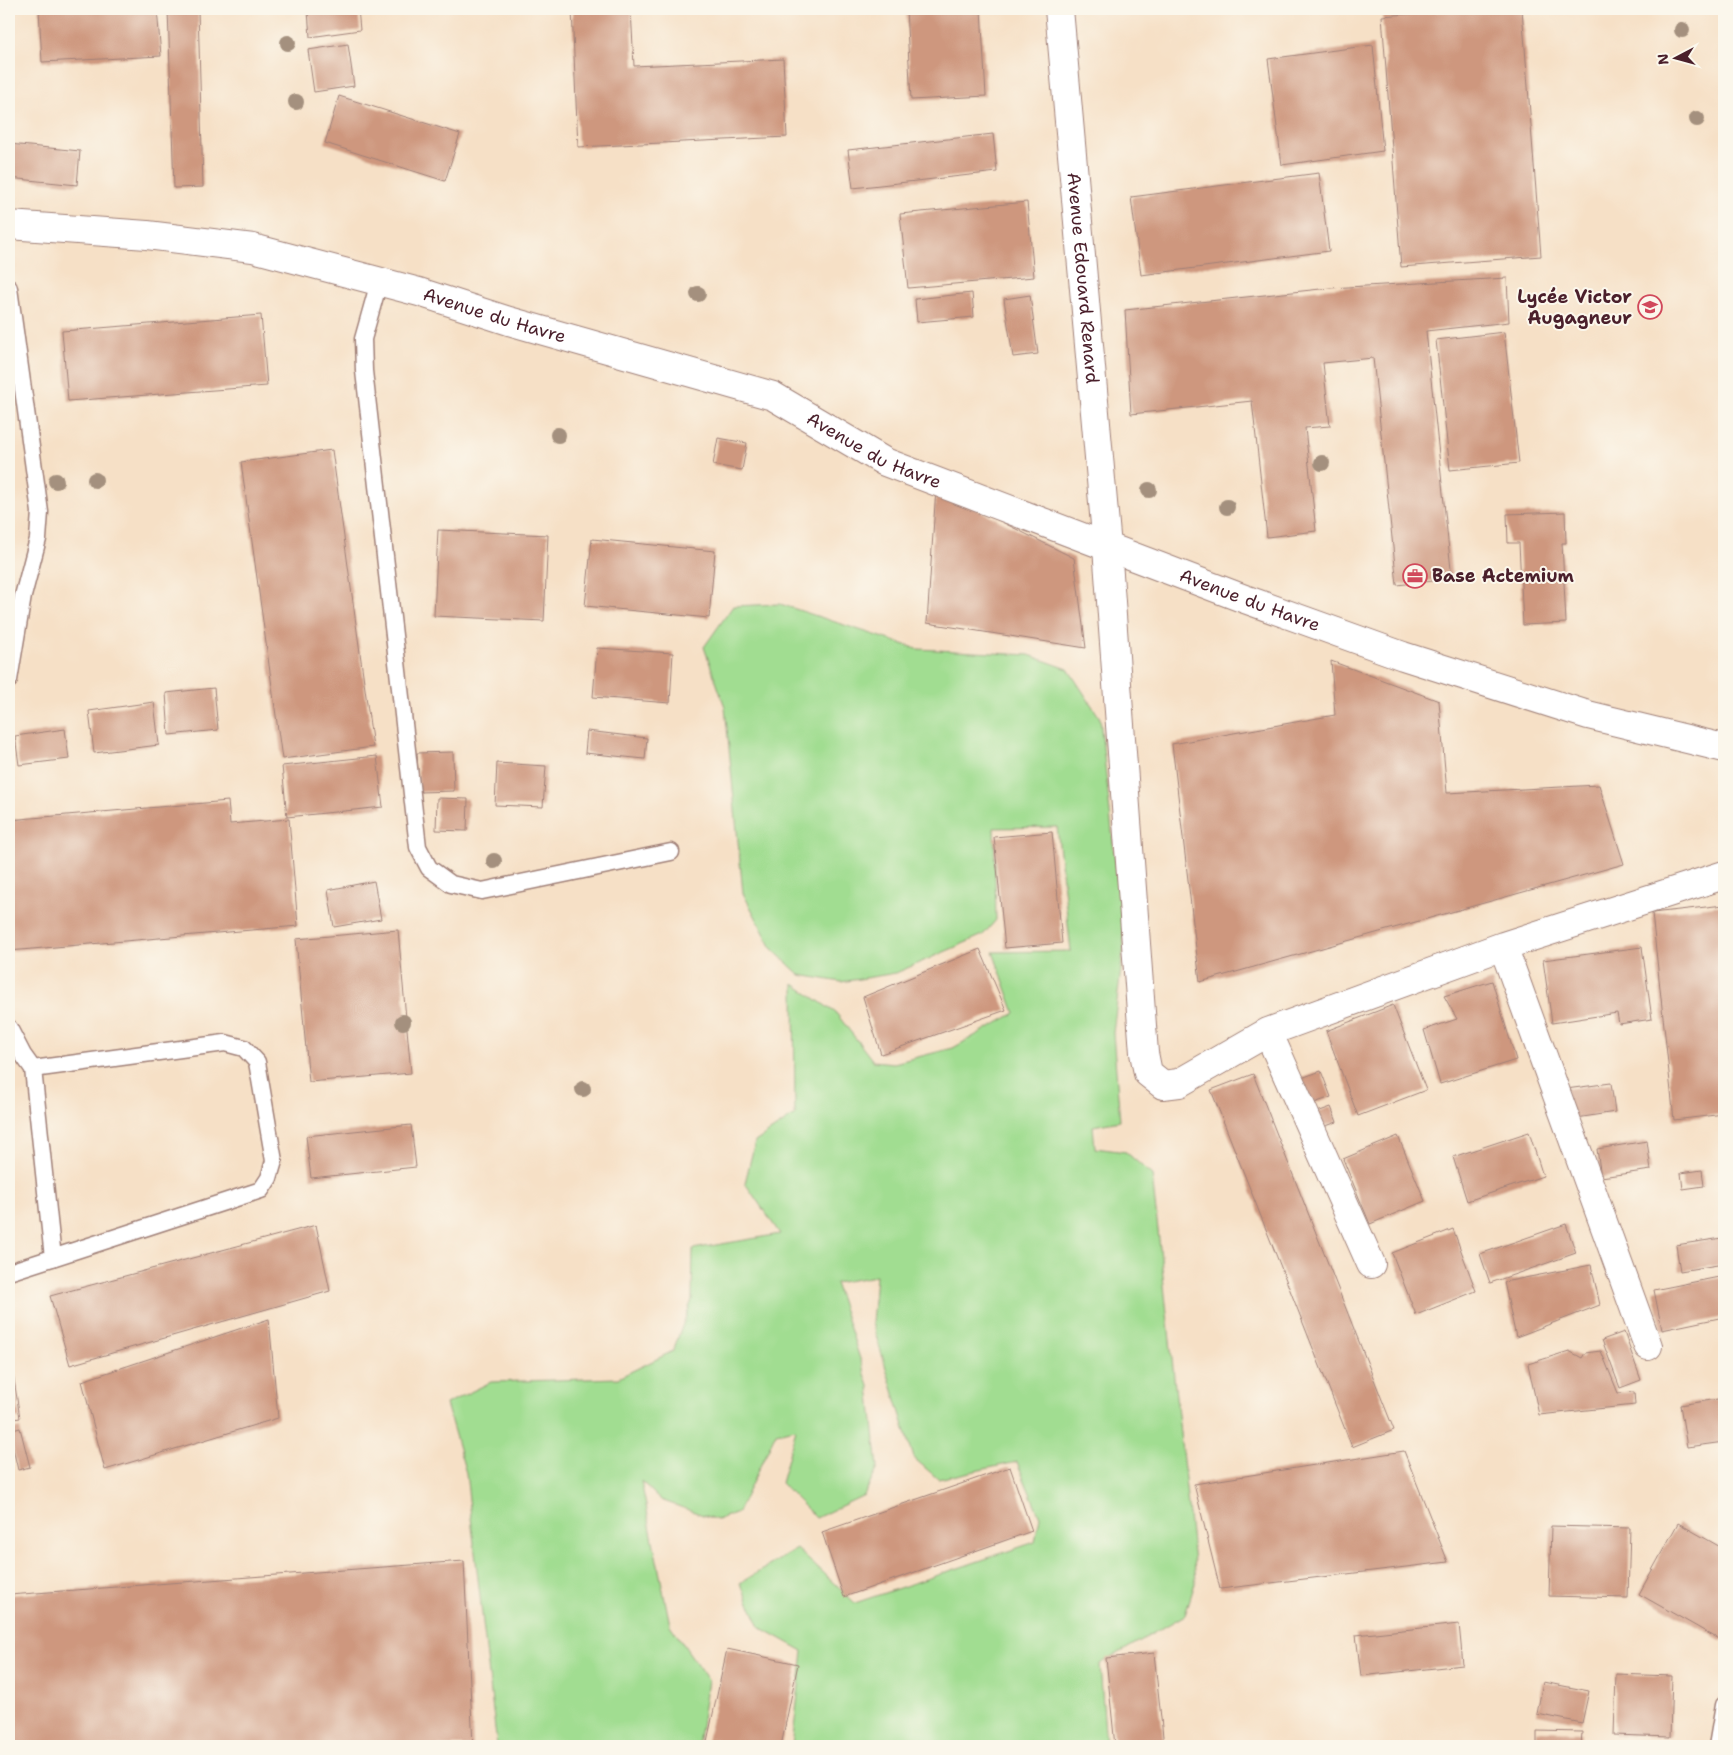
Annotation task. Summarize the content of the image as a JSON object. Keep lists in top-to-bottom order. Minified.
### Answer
{"streets":{"street":["Avenue Edouard Renard","Avenue du Havre"]},"crossings":[["Avenue Edouard Renard","Avenue du Havre"]],"places":{"school or university":["Lycée Victor Augagneur"],"office":["Base Actemium"]},"north":"left"}
